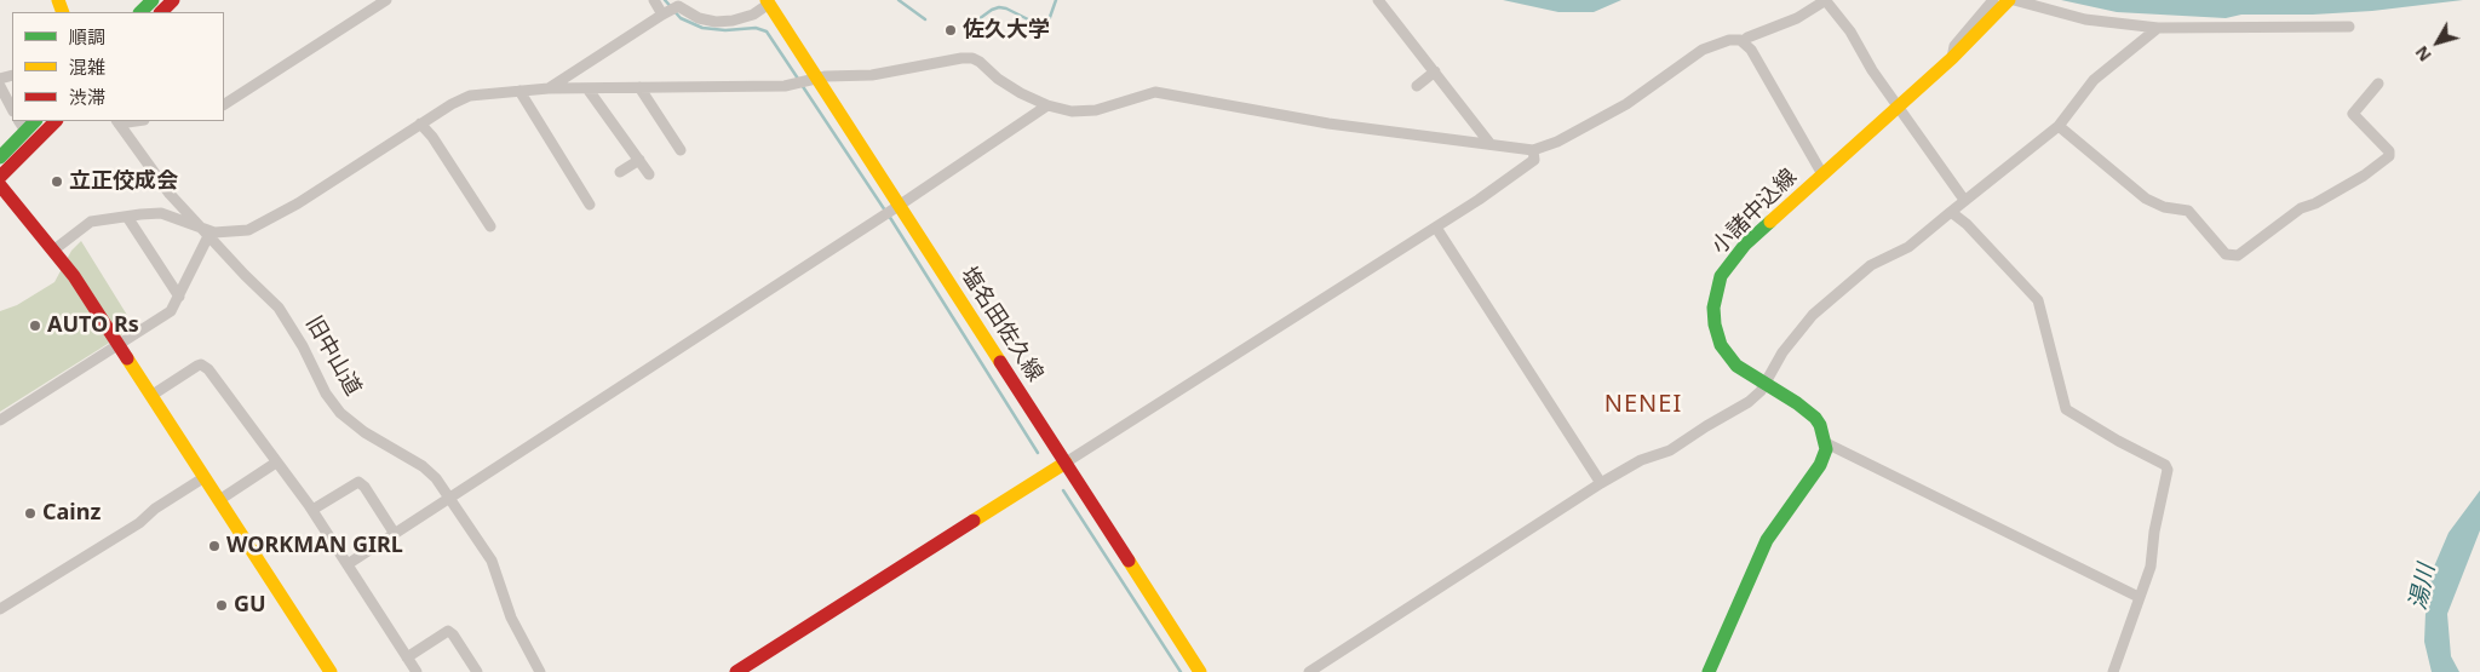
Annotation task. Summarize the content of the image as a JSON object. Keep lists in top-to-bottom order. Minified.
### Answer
{"streets":{"main road":["小諸中込線","塩名田佐久線"],"street":["旧中山道"]},"districts":["NENEI"],"water":["湯川"],"places":["佐久大学","立正佼成会","AUTO Rs","Cainz","WORKMAN GIRL","GU"],"legend":["順調","混雑","渋滞"],"north":"bottom left"}
